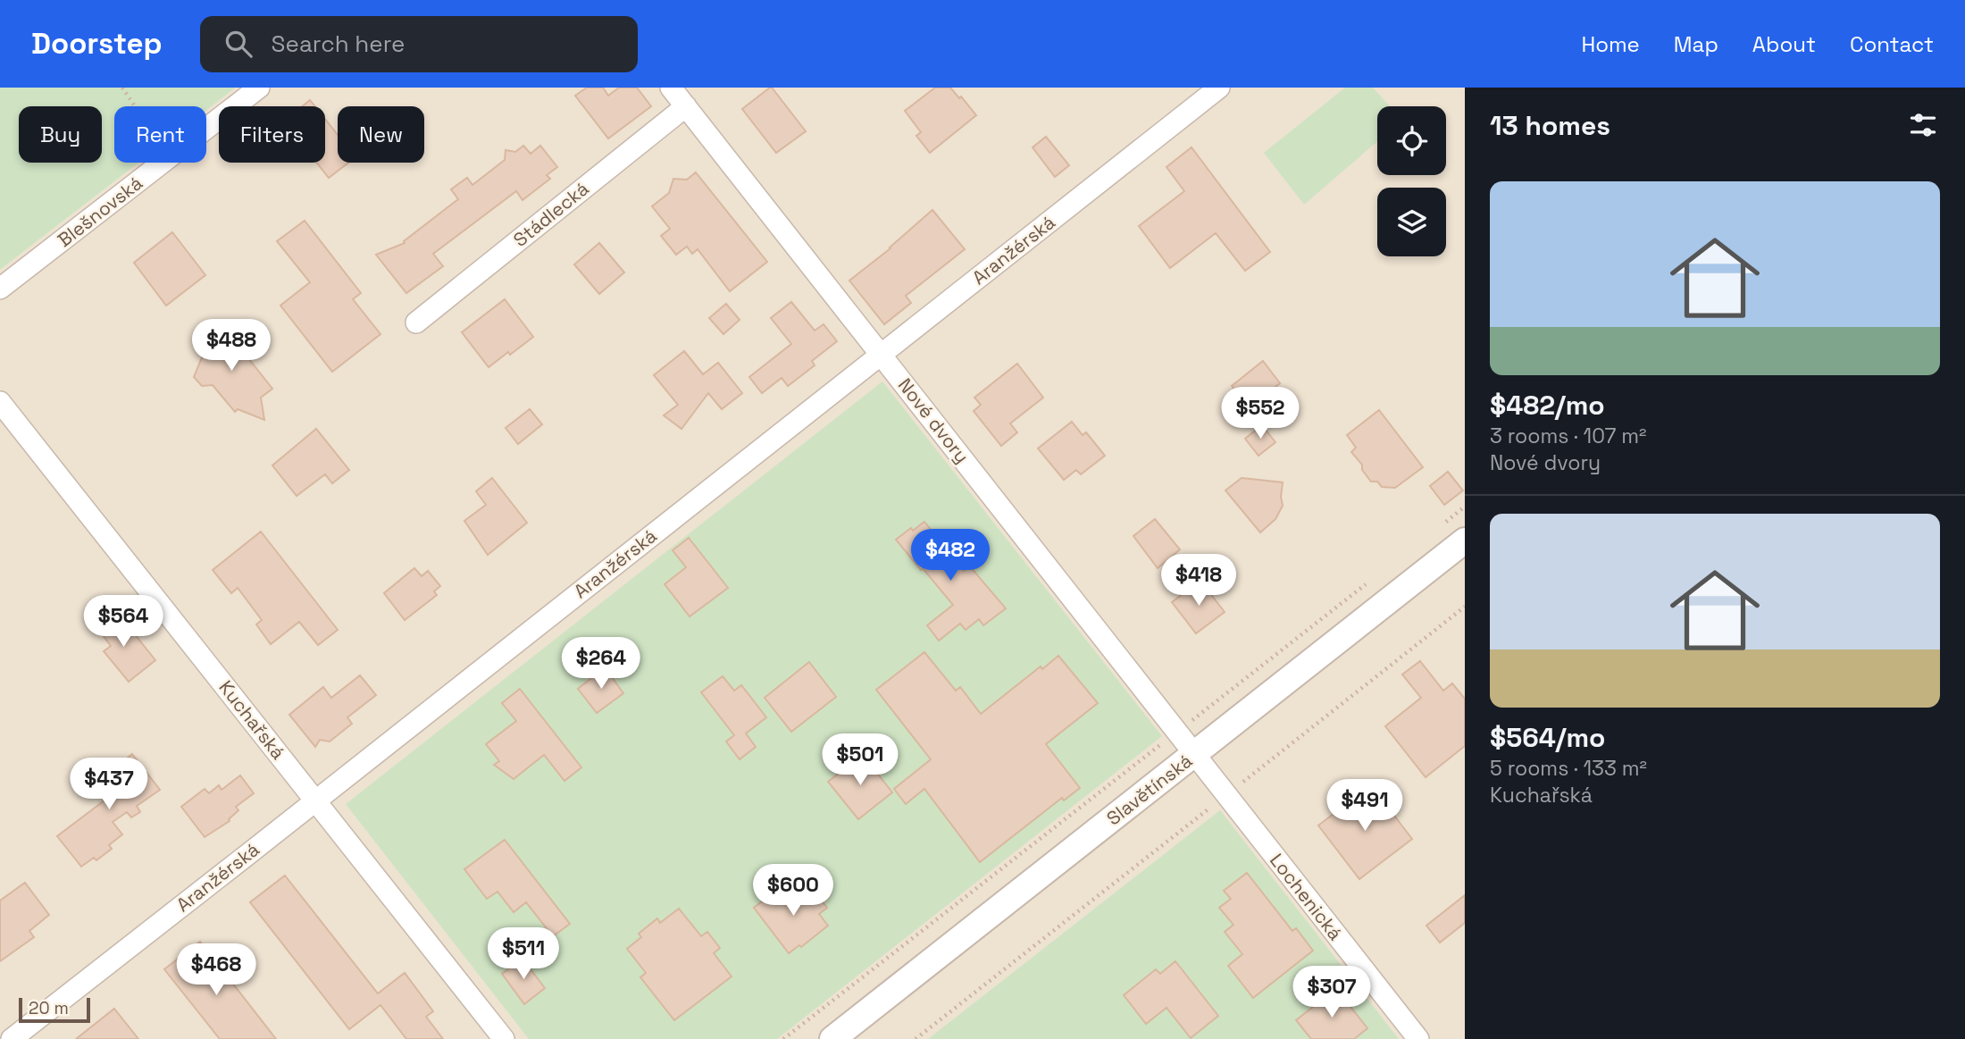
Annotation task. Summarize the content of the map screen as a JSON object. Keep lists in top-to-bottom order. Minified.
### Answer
{"streets":{"street":["Blešnovská","Stádlecká","Aranžérská","Nové dvory","Kuchařská","Slavětínská","Lochenická"]},"crossings":[["Stádlecká","Nové dvory"],["Aranžérská","Nové dvory"],["Aranžérská","Kuchařská"],["Nové dvory","Slavětínská"],["Nové dvory","Lochenická"],["Slavětínská","Lochenická"]],"scale_bar":"20 m","page":{"header":"Doorstep","search":"Search here","nav":["Home","Map","About","Contact"],"heading":"13 homes","chip":["Buy","Rent","Filters","New"],"list":[{"name":"$482/mo","note":"3 rooms · 107 m² · Nové dvory"},{"name":"$564/mo","note":"5 rooms · 133 m² · Kuchařská"}],"price":["$488","$552","$482","$418","$564","$264","$501","$437","$491","$600","$511","$468","$307"],"scale":"20 m"}}
